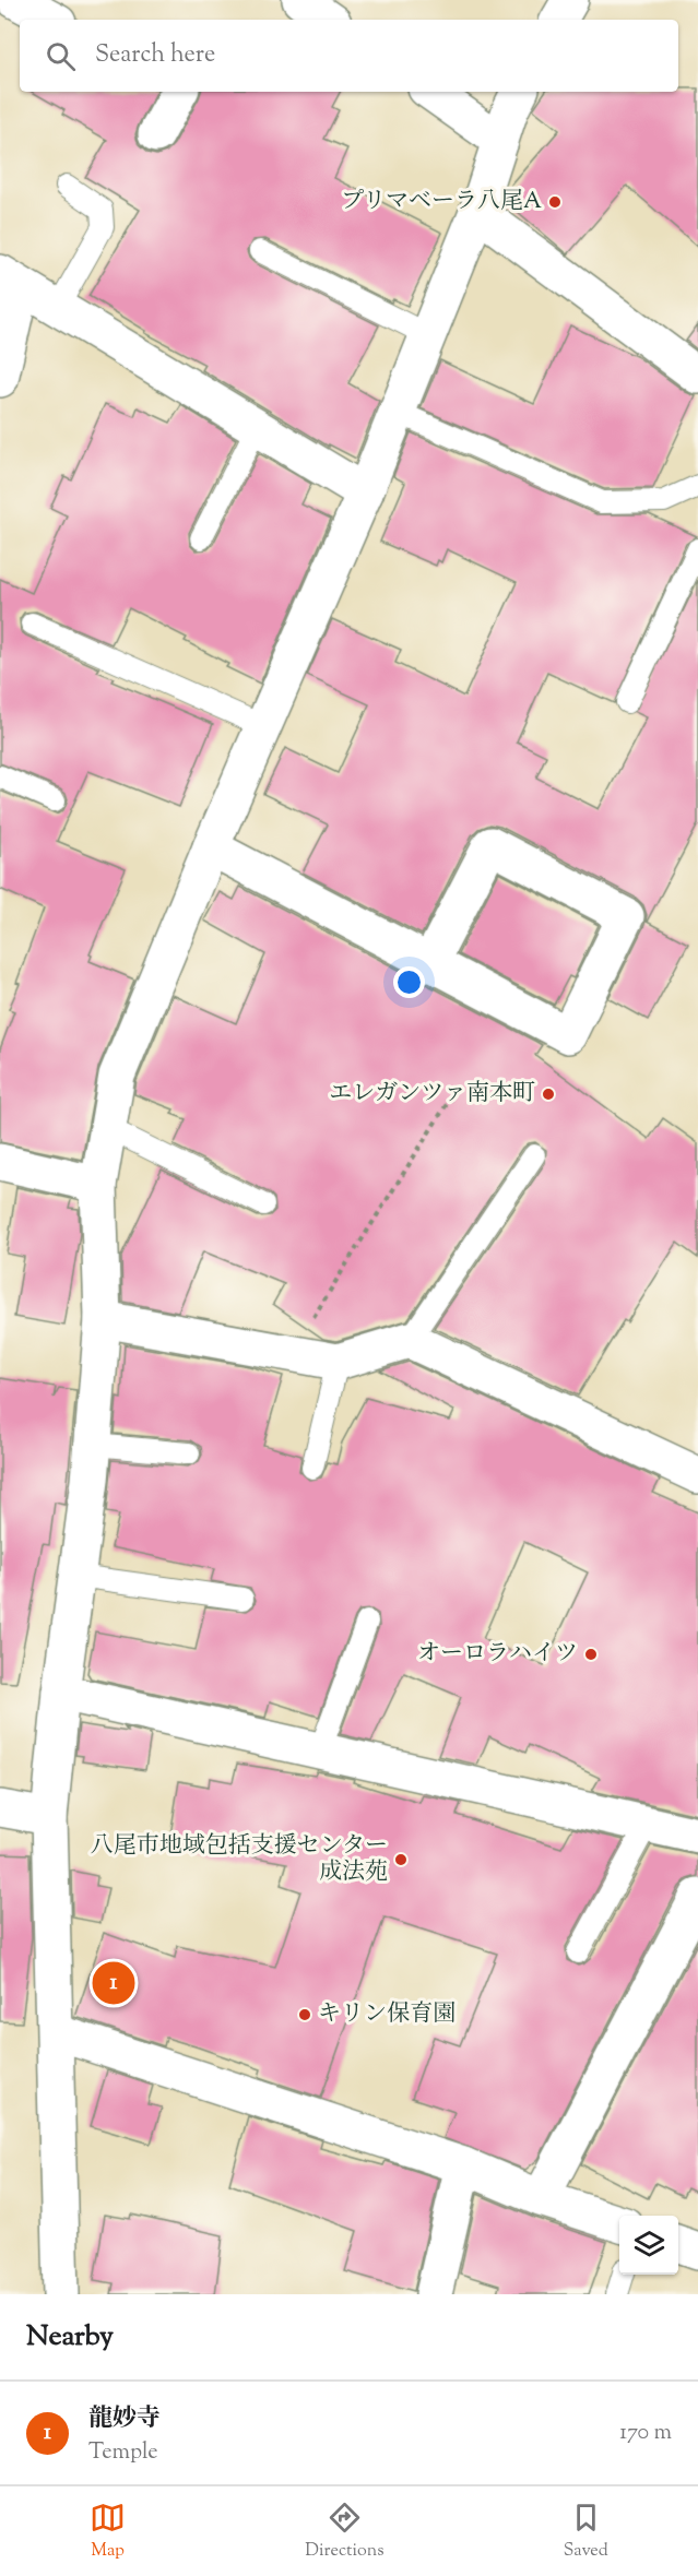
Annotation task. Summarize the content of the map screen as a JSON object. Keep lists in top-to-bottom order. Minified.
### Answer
{"places":["プリマベーラ八尾A","エレガンツァ南本町","オーロラハイツ","八尾市地域包括支援センター 成法苑","キリン保育園"],"page":{"search":"Search here","pins":"1","heading":"Nearby","list":[{"mark":"1","name":"龍妙寺","note":"Temple","value":"170 m"}],"nav":["Map","Directions","Saved"]}}
